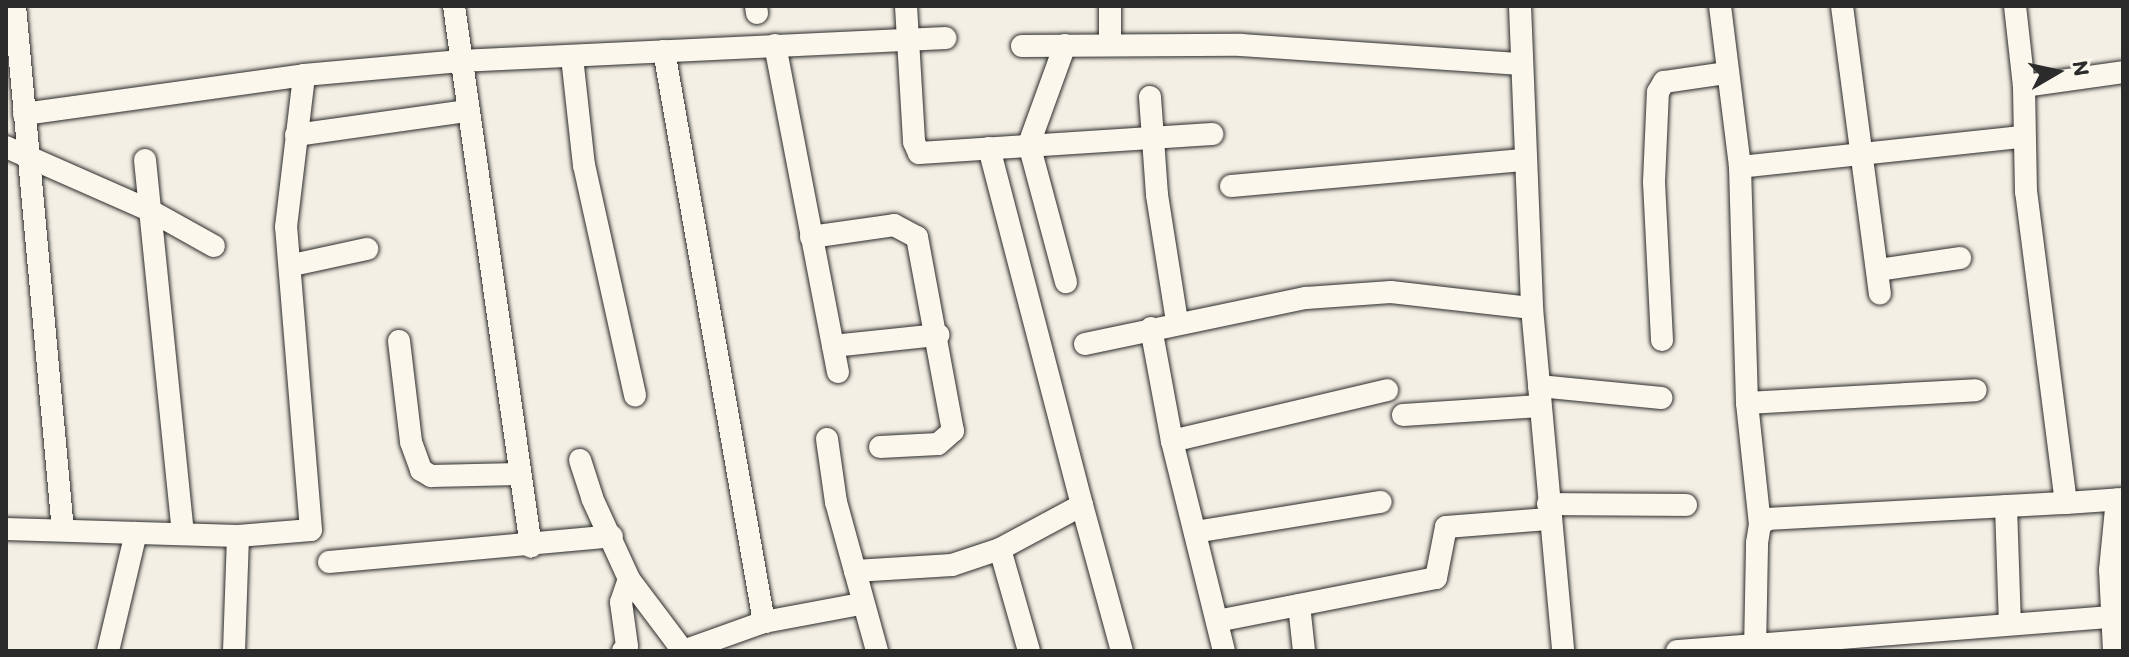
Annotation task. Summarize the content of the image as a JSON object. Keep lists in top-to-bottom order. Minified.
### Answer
{"north":"right"}
